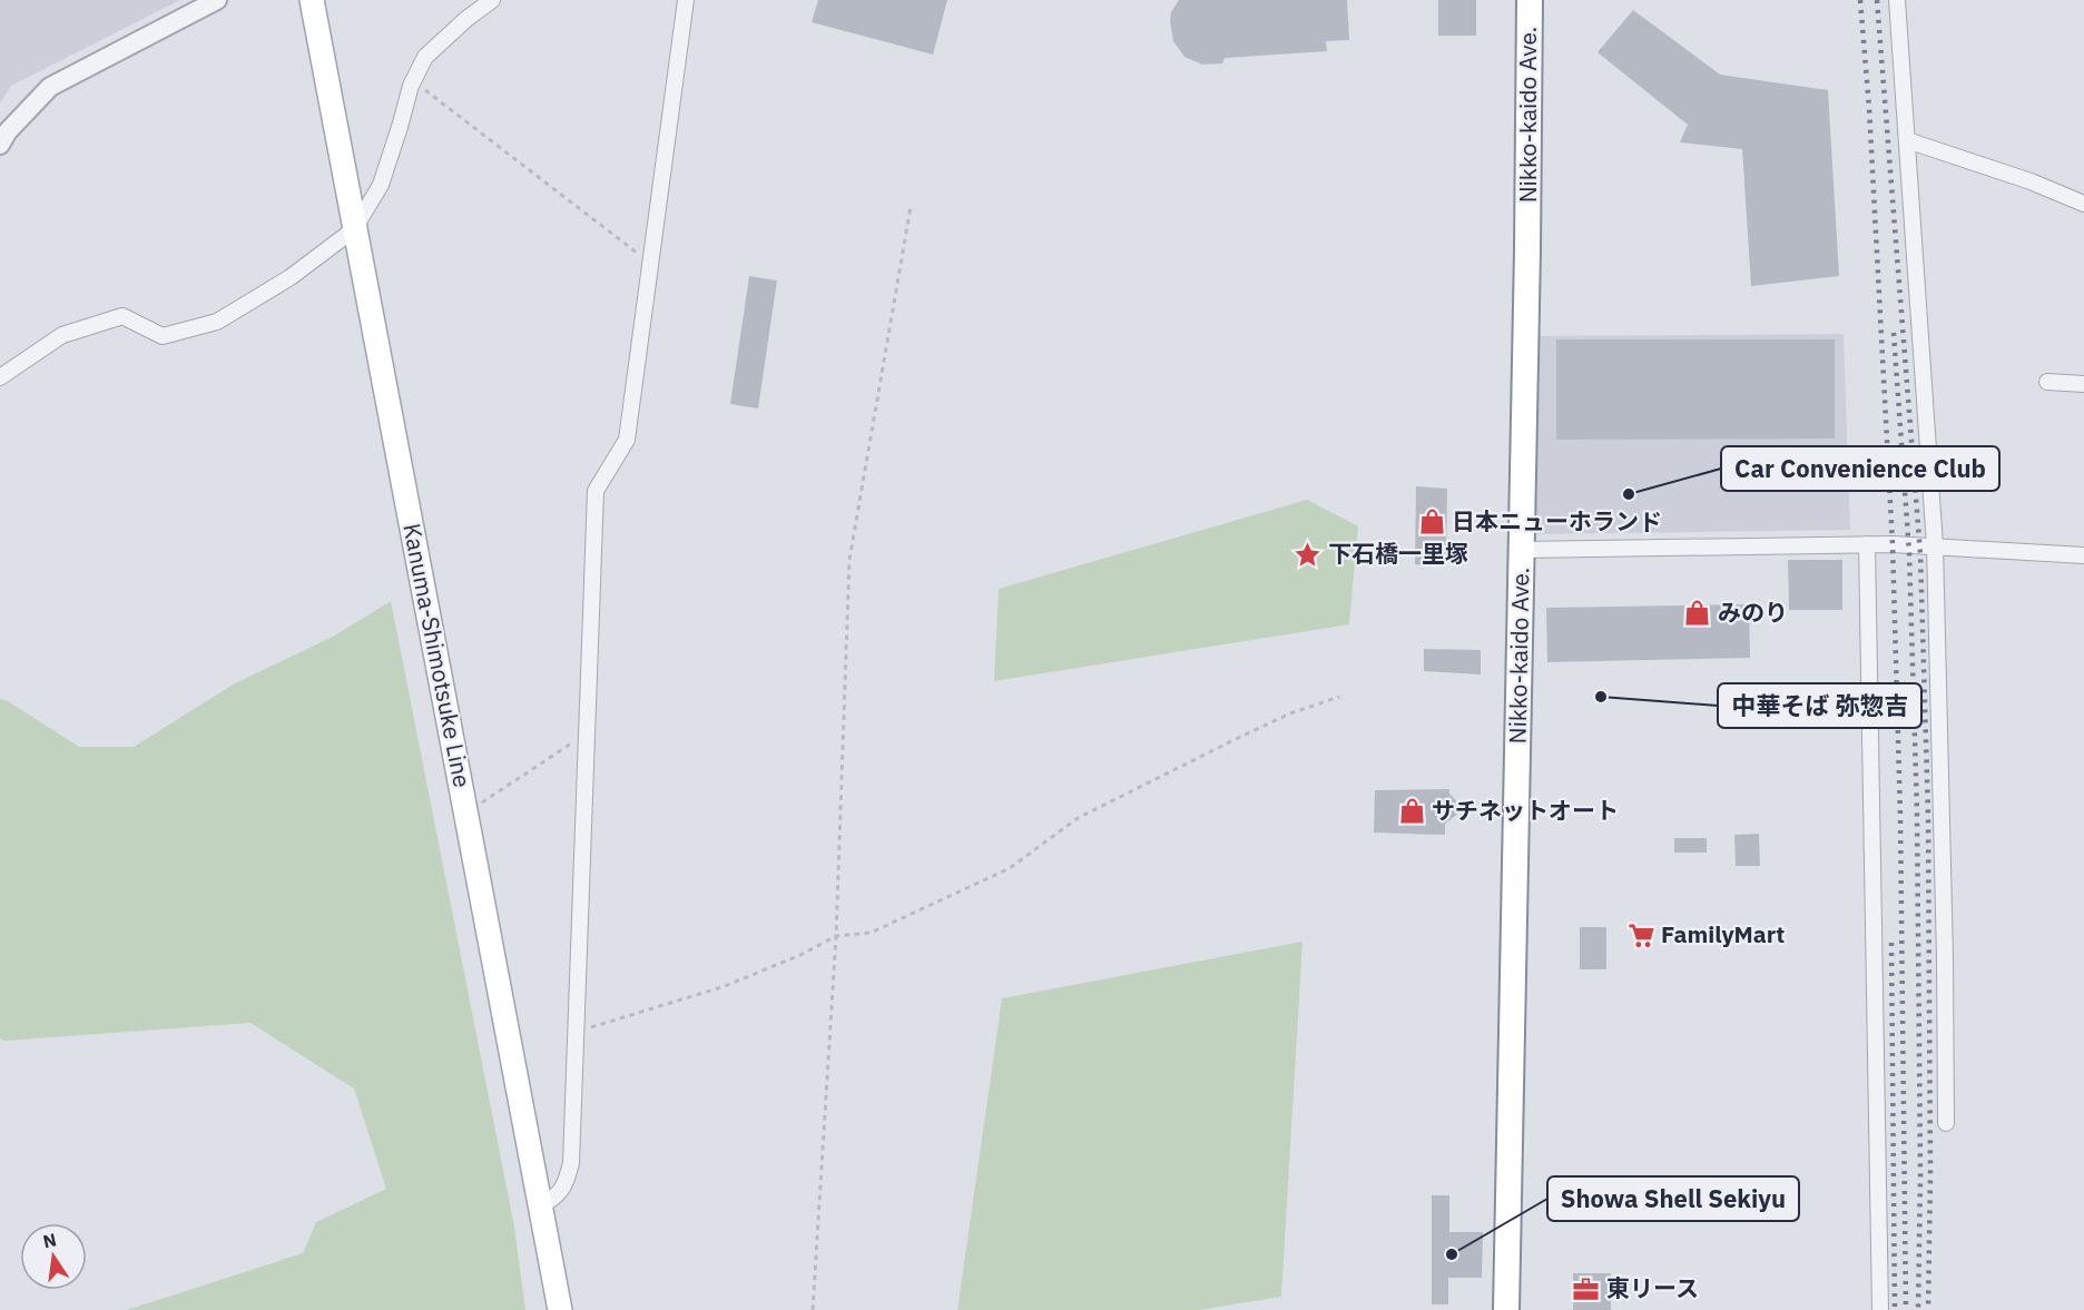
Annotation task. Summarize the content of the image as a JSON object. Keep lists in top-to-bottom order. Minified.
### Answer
{"streets":{"highway":["Nikko-kaido Ave."],"main road":["Kanuma-Shimotsuke Line"]},"places":{"other":["Car Convenience Club","中華そば 弥惣吉","Showa Shell Sekiyu"],"shop":["日本ニューホランド","みのり","サチネットオート"],"place":["下石橋一里塚"],"supermarket":["FamilyMart"],"office":["東リース"]},"north":"top"}
